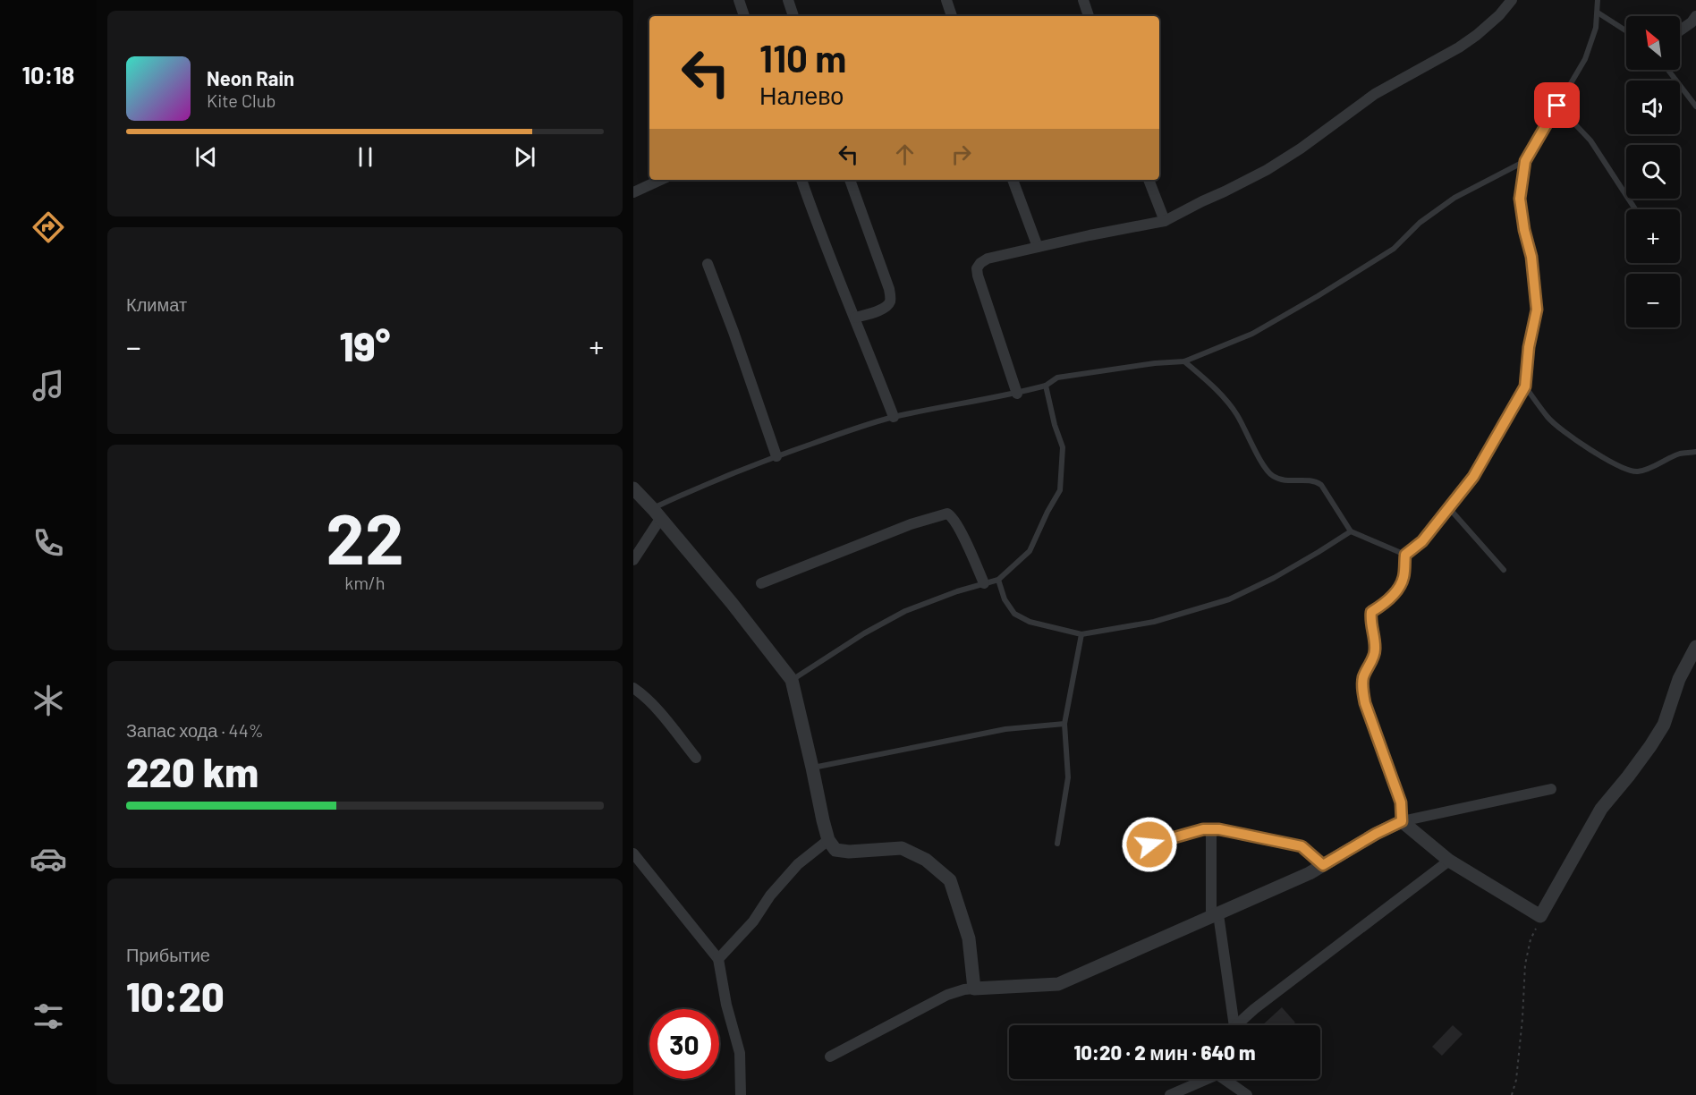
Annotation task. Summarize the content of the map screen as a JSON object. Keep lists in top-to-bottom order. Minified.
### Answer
{"north":"top left","page":{"tabs":"10:18","map_buttons":["+","−"],"turn":["110 m","Налево"],"song":["Neon Rain","Kite Club"],"tile":["Климат",["22","km/h"],["Запас хода · 44%","220 km"],["Прибытие","10:20"]],"heat":["−","19°","+"],"limit":"30","trip":"10:20 · 2 мин · 640 m"}}
